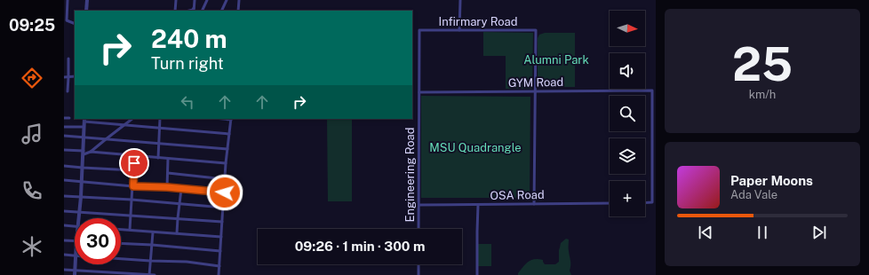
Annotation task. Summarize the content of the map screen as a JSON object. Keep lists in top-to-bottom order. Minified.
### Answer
{"streets":{"street":["Infirmary Road","GYM Road","Engineering Road","OSA Road"]},"crossings":[["Infirmary Road","GYM Road"],["Infirmary Road","Engineering Road"],["GYM Road","Engineering Road"],["Engineering Road","OSA Road"]],"parks":["Alumni Park","MSU Quadrangle"],"north":"right","page":{"tabs":"09:25","tile":["25","km/h"],"map_buttons":"+","turn":["240 m","Turn right"],"song":["Paper Moons","Ada Vale"],"limit":"30","trip":"09:26 · 1 min · 300 m"}}
